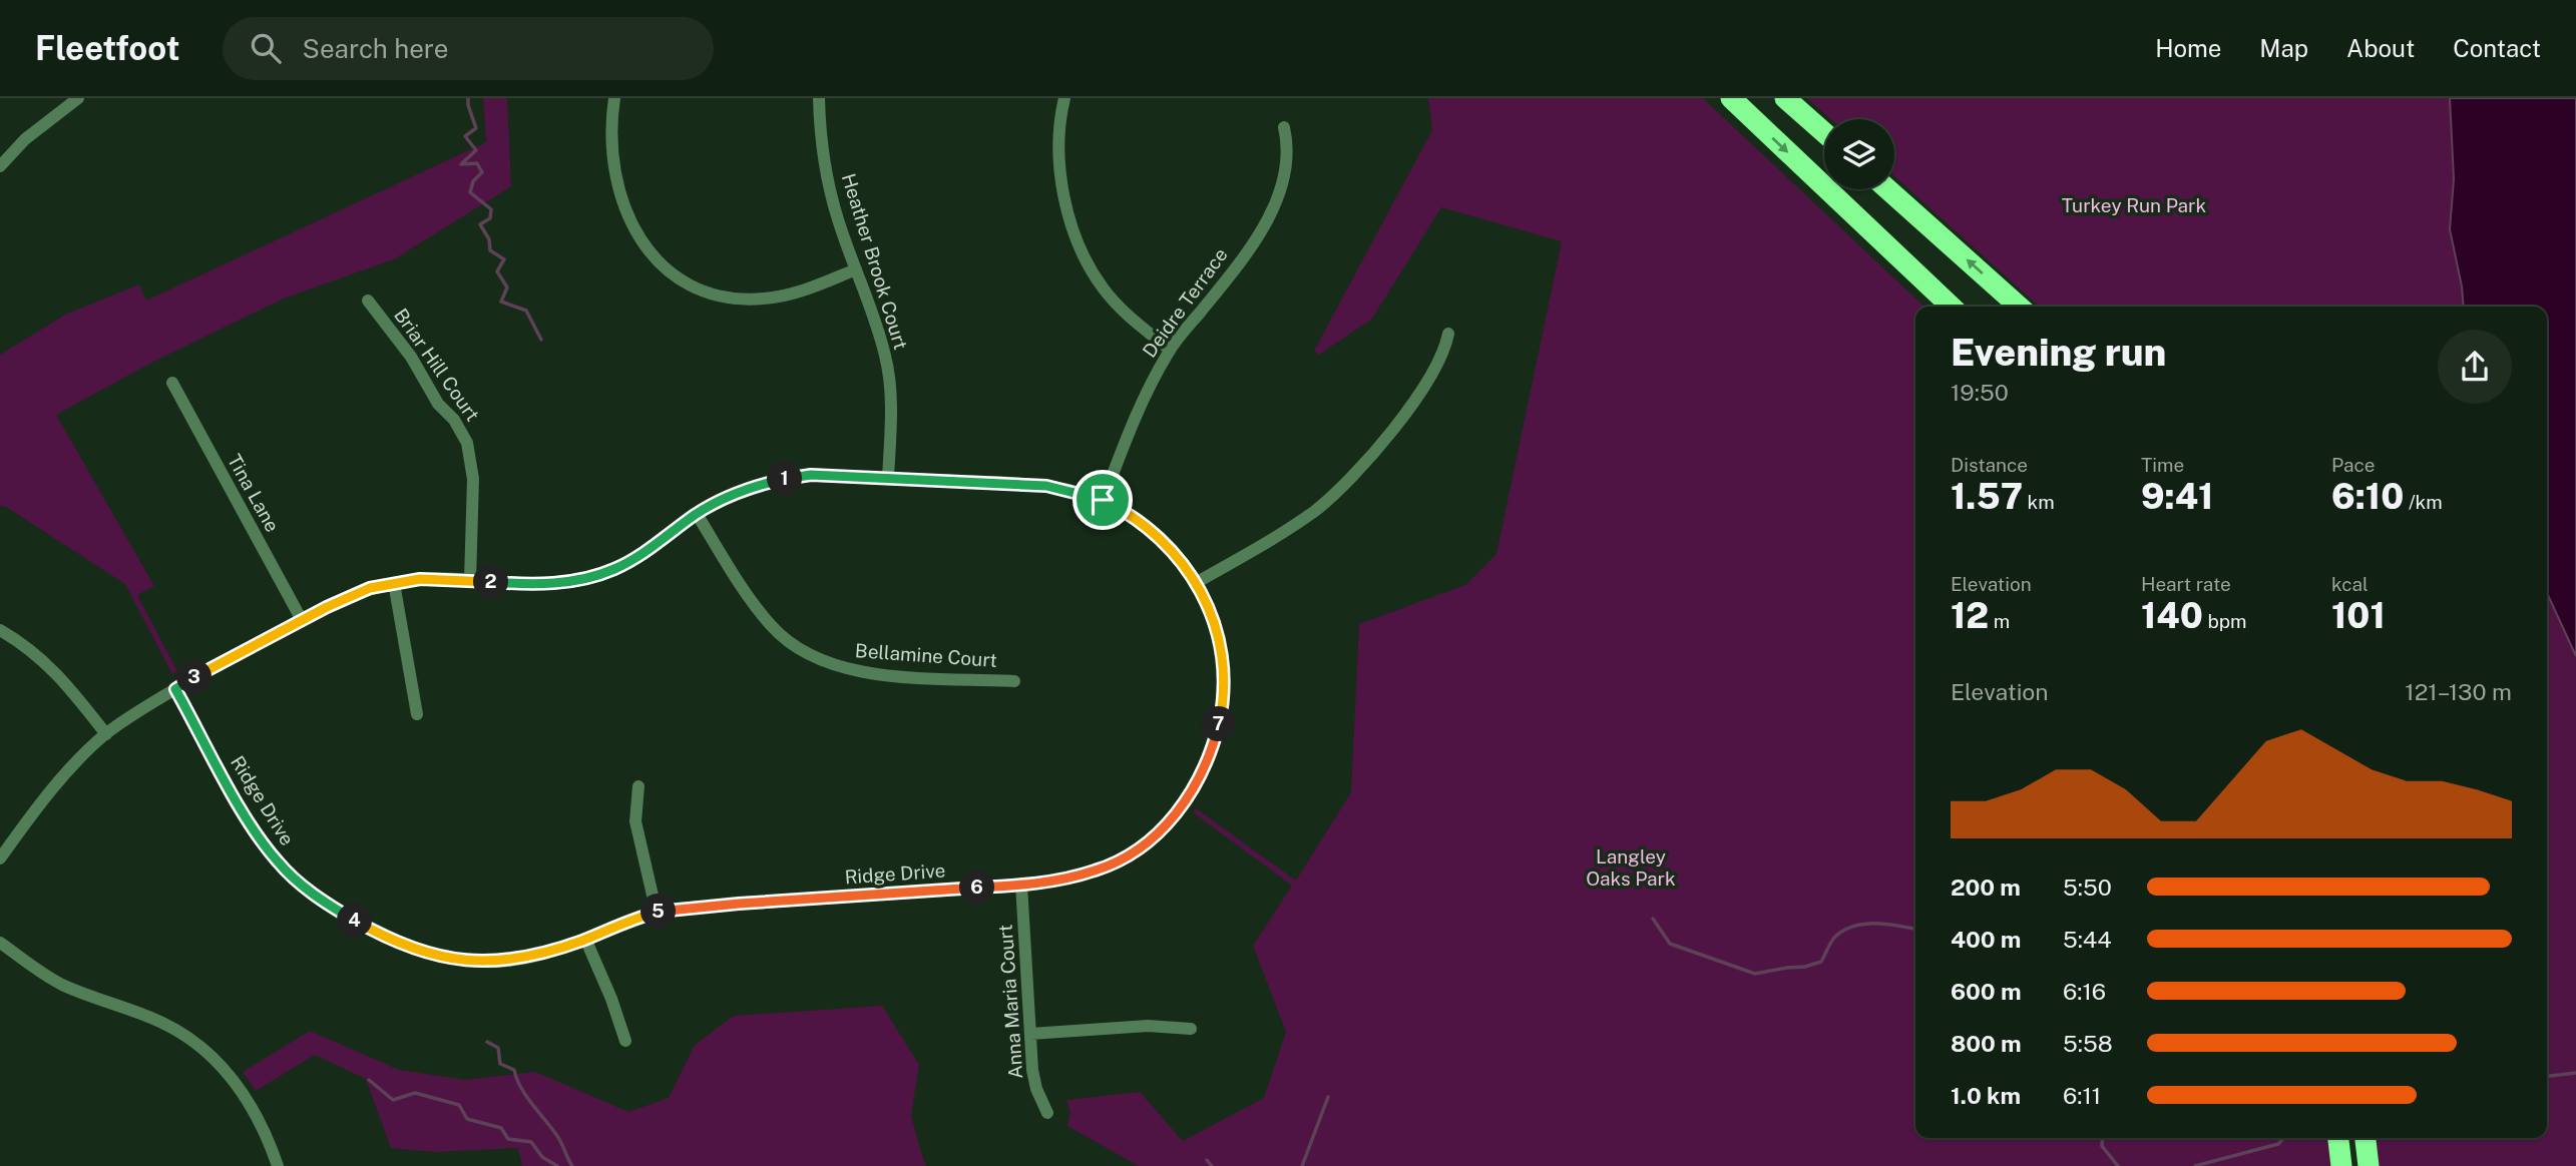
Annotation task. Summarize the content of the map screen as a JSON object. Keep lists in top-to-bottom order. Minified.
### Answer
{"streets":{"street":["Heather Brook Court","Deidre Terrace","Briar Hill Court","Tina Lane","Bellamine Court","Ridge Drive","Anna Maria Court"]},"crossings":[["Heather Brook Court","Ridge Drive"],["Deidre Terrace","Ridge Drive"],["Briar Hill Court","Ridge Drive"],["Tina Lane","Ridge Drive"],["Bellamine Court","Ridge Drive"],["Ridge Drive","Anna Maria Court"]],"parks":["Turkey Run Park","Langley Oaks Park"],"page":{"header":"Fleetfoot","search":"Search here","nav":["Home","Map","About","Contact"],"heading":["Evening run","19:50"],"stats":[["Distance","1.57 km"],["Time","9:41"],["Pace","6:10 /km"],["Elevation","12 m"],["Heart rate","140 bpm"],["kcal","101"]],"pins":["1","2","3","7","6","5","4"],"chart":["Elevation","121–130 m"],"list":[{"name":"200 m","note":"5:50"},{"name":"400 m","note":"5:44"},{"name":"600 m","note":"6:16"},{"name":"800 m","note":"5:58"},{"name":"1.0 km","note":"6:11"}]}}
